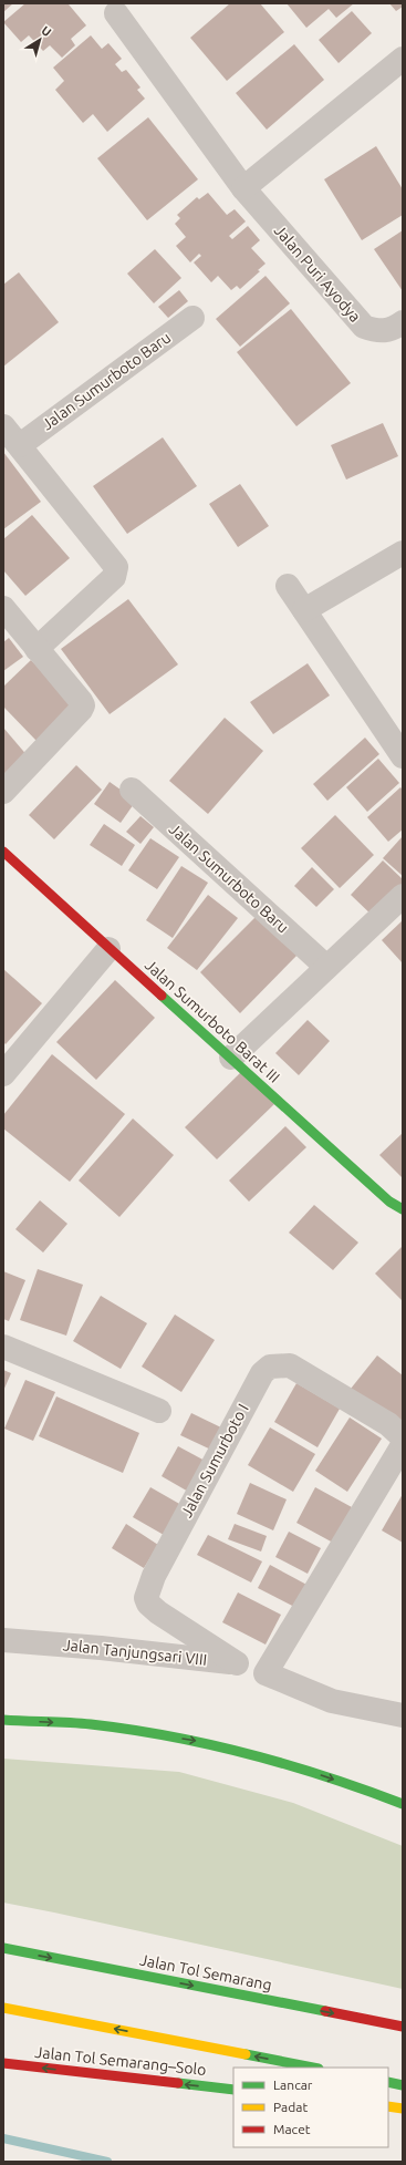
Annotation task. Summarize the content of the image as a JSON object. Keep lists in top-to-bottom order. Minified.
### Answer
{"streets":{"main road":["Jalan Sumurboto Barat III","Jalan Tol Semarang","Jalan Tol Semarang–Solo"],"street":["Jalan Puri Ayodya","Jalan Sumurboto Baru","Jalan Sumurboto I","Jalan Tanjungsari VIII"]},"crossings":[["Jalan Sumurboto I","Jalan Tanjungsari VIII"]],"legend":["Lancar","Padat","Macet"],"north":"top right"}
